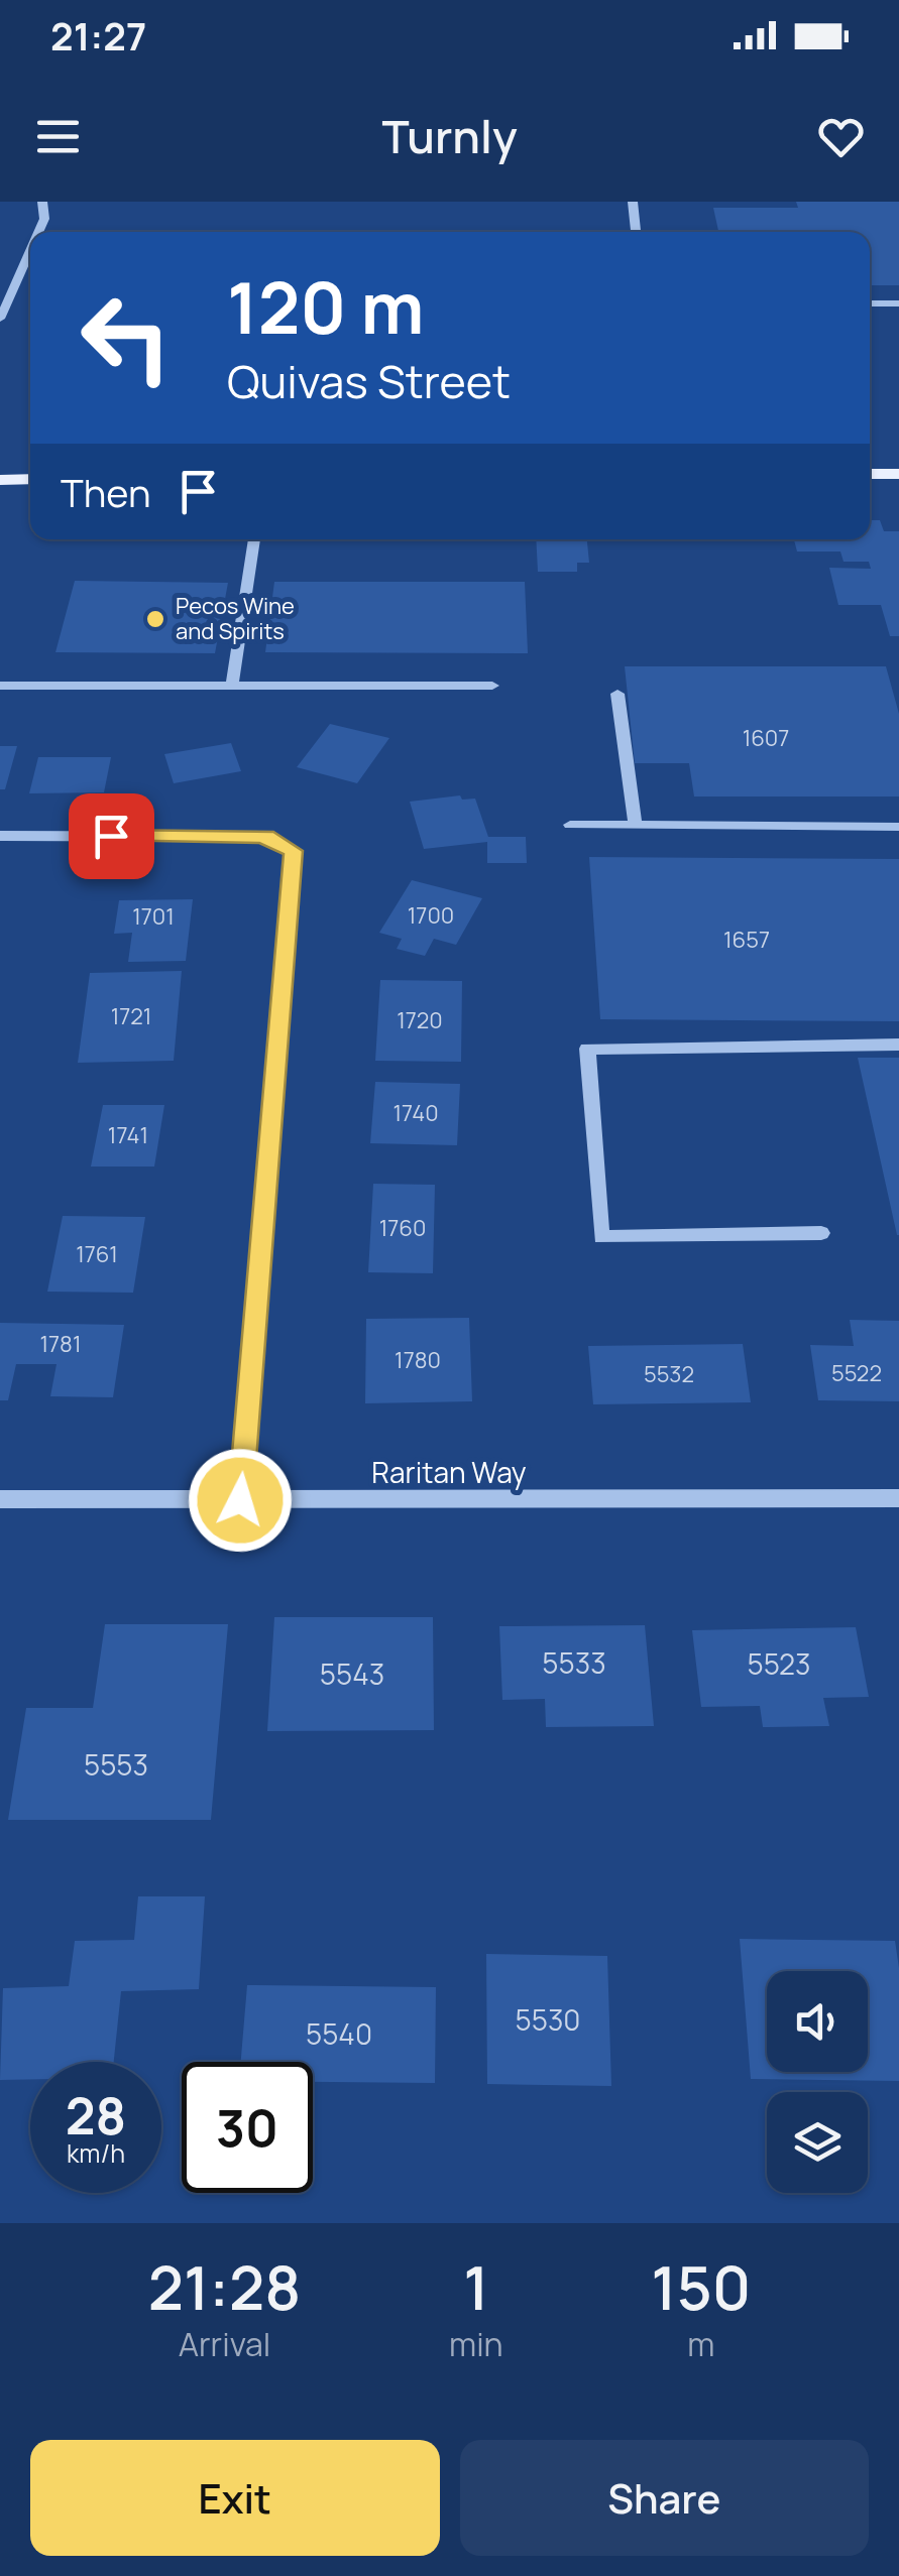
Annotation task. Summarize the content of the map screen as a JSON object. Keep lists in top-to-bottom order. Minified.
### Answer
{"streets":{"street":["Raritan Way"]},"places":["Pecos Wine and Spirits"],"house_numbers":["1607","1700","1701","1657","1721","1720","1740","1741","1760","1761","1781","1780","5522","5532","5533","5523","5543","5553","5530","5540"],"page":{"status":"21:27","header":"Turnly","turn":["120 m","Quivas Street"],"then":"Then","speed":"28 km/h","limit":"30","eta":["21:28","Arrival","1","min","150","m"],"buttons":["Exit","Share"]}}
